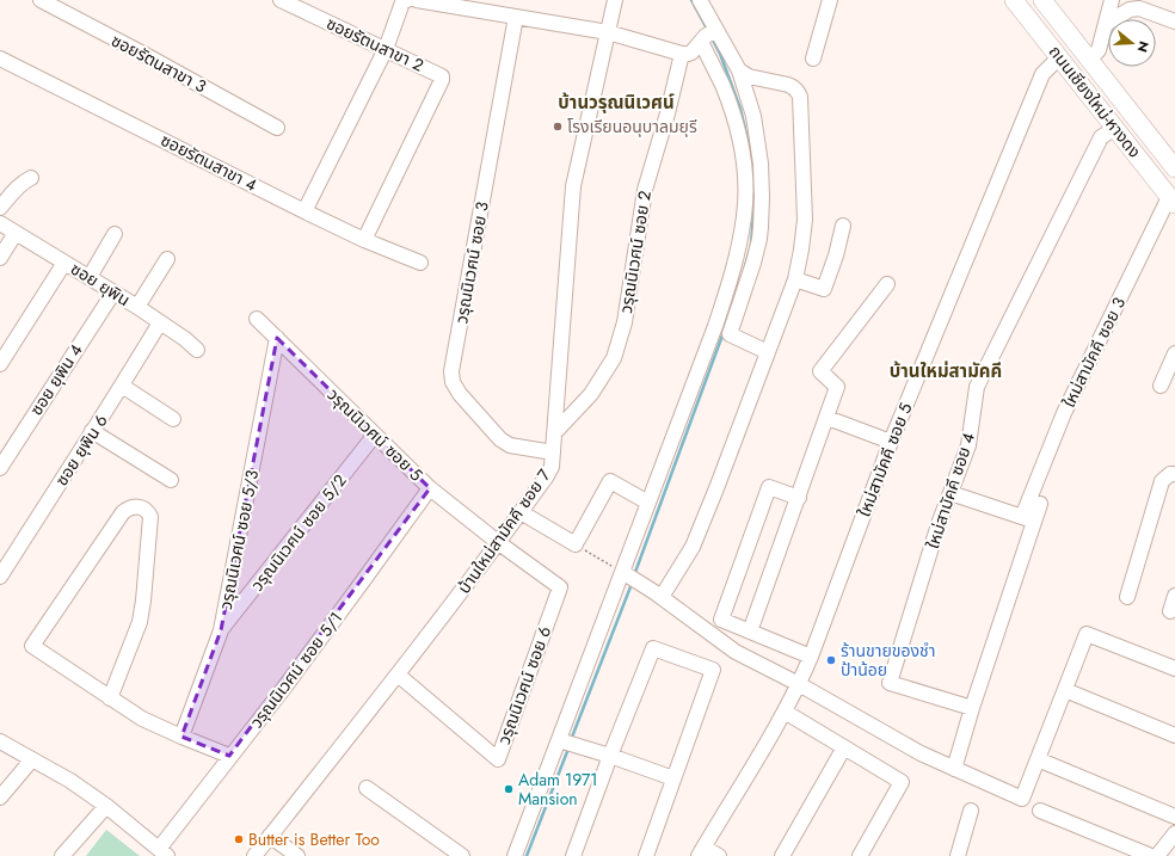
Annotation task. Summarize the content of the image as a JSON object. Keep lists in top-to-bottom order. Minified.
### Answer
{"streets":{"main road":["ถนนเชียงใหม่-หางดง"],"street":["ซอยรัตนสาขา 2","ซอยรัตนสาขา 3","ซอยรัตนสาขา 4","วรุณนิเวศน์ ซอย 2","วรุณนิเวศน์ ซอย 3","ซอย ยุพิน","ใหม่สามัคคี ซอย 3","ซอย ยุพิน 4","วรุณนิเวศน์ ซอย 5","ซอย ยุพิน 6","ใหม่สามัคคี ซอย 5","ใหม่สามัคคี ซอย 4","บ้านใหม่สามัคคี ซอย 7","วรุณนิเวศน์ ซอย 5/2","วรุณนิเวศน์ ซอย 5/3","วรุณนิเวศน์ ซอย 5/1","วรุณนิเวศน์ ซอย 6"]},"crossings":[["ซอยรัตนสาขา 2","ซอยรัตนสาขา 4"],["ถนนเชียงใหม่-หางดง","ใหม่สามัคคี ซอย 3"],["ถนนเชียงใหม่-หางดง","ใหม่สามัคคี ซอย 5"],["ถนนเชียงใหม่-หางดง","ใหม่สามัคคี ซอย 4"],["วรุณนิเวศน์ ซอย 2","บ้านใหม่สามัคคี ซอย 7"],["วรุณนิเวศน์ ซอย 3","บ้านใหม่สามัคคี ซอย 7"],["ซอย ยุพิน","ซอย ยุพิน 4"],["ซอย ยุพิน","ซอย ยุพิน 6"],["วรุณนิเวศน์ ซอย 5","บ้านใหม่สามัคคี ซอย 7"],["วรุณนิเวศน์ ซอย 5","วรุณนิเวศน์ ซอย 5/2"],["วรุณนิเวศน์ ซอย 5","วรุณนิเวศน์ ซอย 5/3"],["วรุณนิเวศน์ ซอย 5","วรุณนิเวศน์ ซอย 5/1"],["วรุณนิเวศน์ ซอย 5","วรุณนิเวศน์ ซอย 6"],["บ้านใหม่สามัคคี ซอย 7","วรุณนิเวศน์ ซอย 6"],["วรุณนิเวศน์ ซอย 5/2","วรุณนิเวศน์ ซอย 5/3"]],"districts":["บ้านวรุณนิเวศน์","บ้านใหม่สามัคคี"],"places":["โรงเรียนอนุบาลมยุรี","ร้านขายของชำ ป้าน้อย","Adam 1971 Mansion","Butter is Better Too"],"north":"right"}
